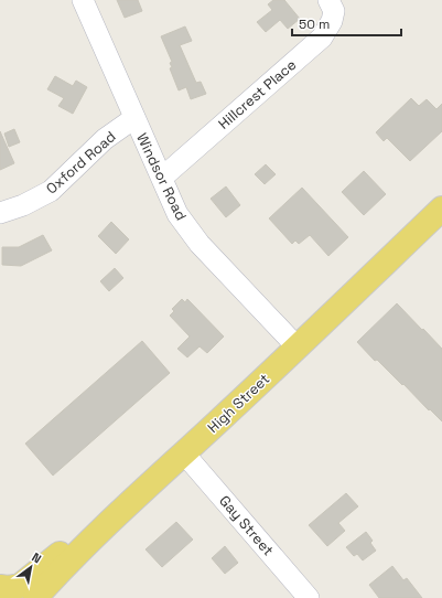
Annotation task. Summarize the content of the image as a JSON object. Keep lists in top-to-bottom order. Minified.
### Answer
{"streets":{"main road":["High Street"],"street":["Hillcrest Place","Oxford Road","Windsor Road","Gay Street"]},"crossings":[["Hillcrest Place","Windsor Road"],["Oxford Road","Windsor Road"],["Windsor Road","High Street"],["High Street","Gay Street"]],"scale_bar":"50 m","north":"top right"}
